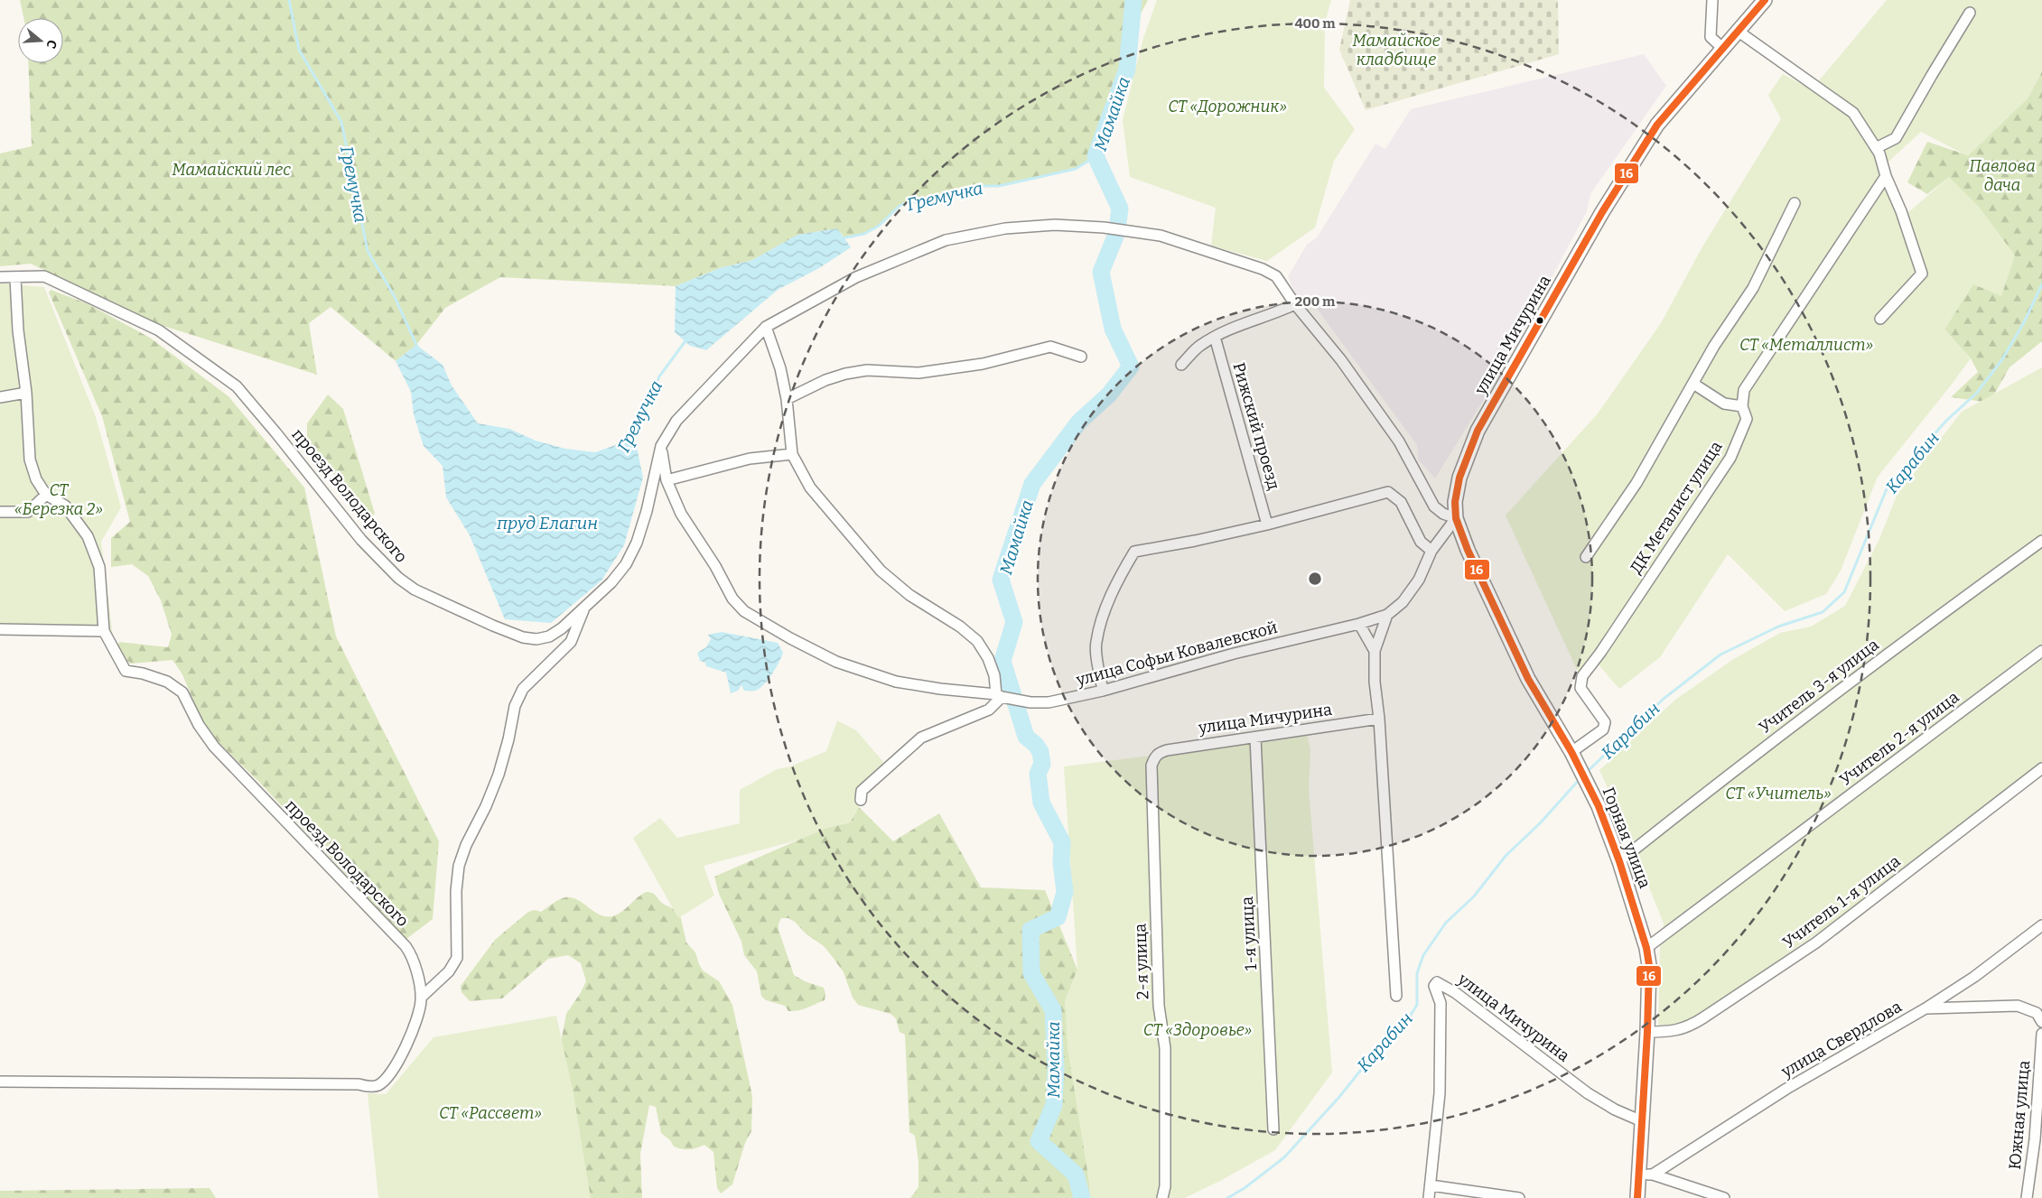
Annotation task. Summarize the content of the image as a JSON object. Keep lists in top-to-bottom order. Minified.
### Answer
{"streets":{"street":["улица Мичурина","Рижский проезд","проезд Володарского","ДК Металист улица","улица Софьи Ковалевской","Учитель 3-я улица","Учитель 2-я улица","Горная улица","Учитель 1-я улица","1-я улица","2-я улица","улица Свердлова","Южная улица"]},"crossings":[["улица Мичурина","проезд Володарского"],["улица Мичурина","Горная улица"],["улица Мичурина","1-я улица"],["улица Мичурина","2-я улица"],["проезд Володарского","улица Софьи Ковалевской"],["проезд Володарского","Горная улица"],["ДК Металист улица","Горная улица"],["Учитель 3-я улица","Горная улица"],["Учитель 2-я улица","Горная улица"],["Горная улица","Учитель 1-я улица"]],"water":["Мамайка","Гремучка","Карабин","пруд Елагин"],"parks":["Мамайское кладбище","СТ «Дорожник»","Павлова дача","Мамайский лес","СТ «Металлист»","СТ «Березка 2»","СТ «Учитель»","СТ «Здоровье»","СТ «Рассвет»"],"lines":["transit line 16"],"north":"right","rings":["400 m","200 m"]}
